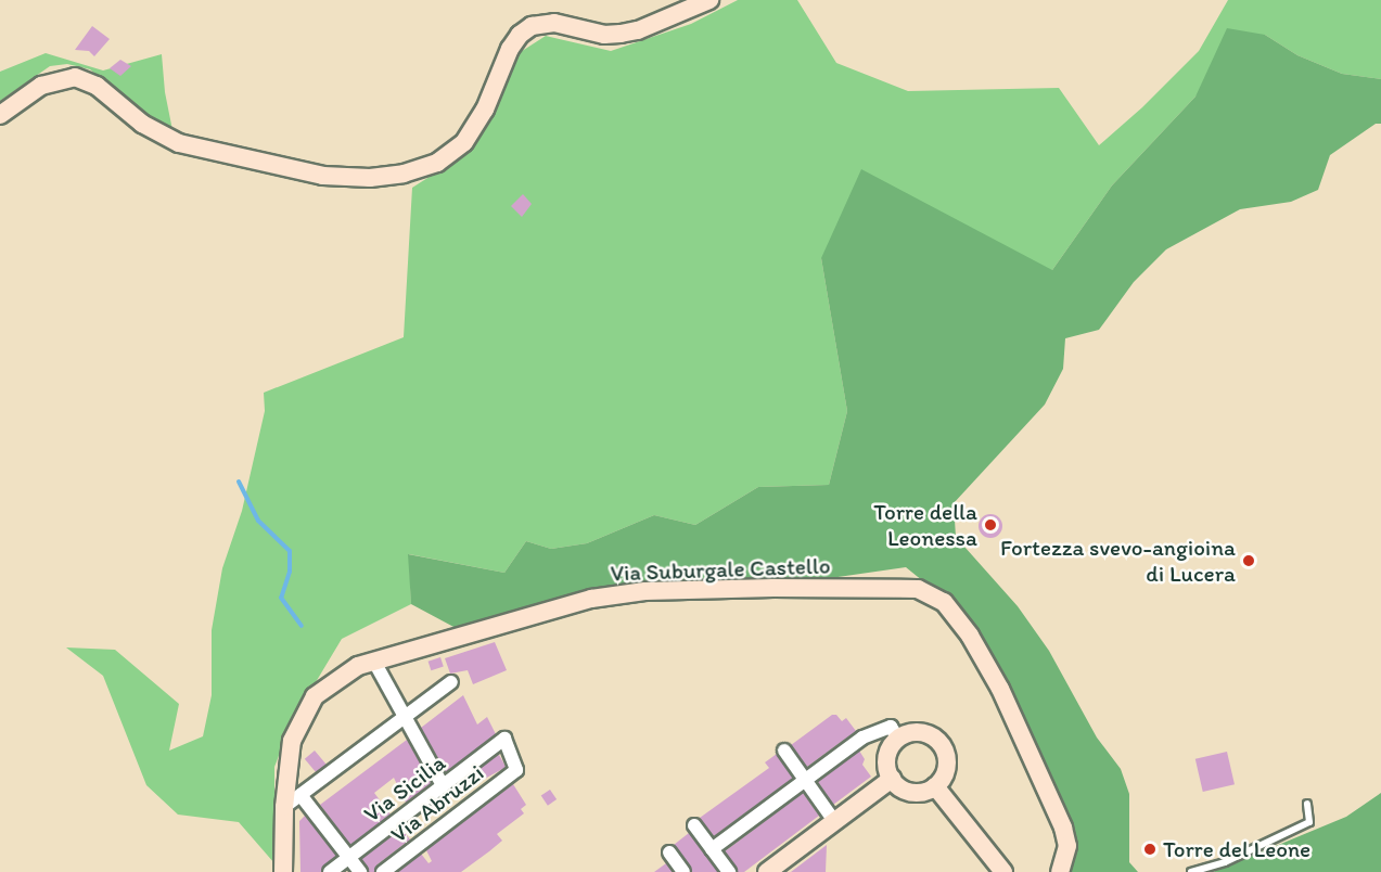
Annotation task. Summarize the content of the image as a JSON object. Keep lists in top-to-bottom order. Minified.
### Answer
{"streets":{"street":["Via Suburgale Castello","Via Sicilia","Via Abruzzi"]},"crossings":[["Via Sicilia","Via Abruzzi"]],"places":["Torre della Leonessa","Fortezza svevo-angioina di Lucera","Torre del Leone"]}
